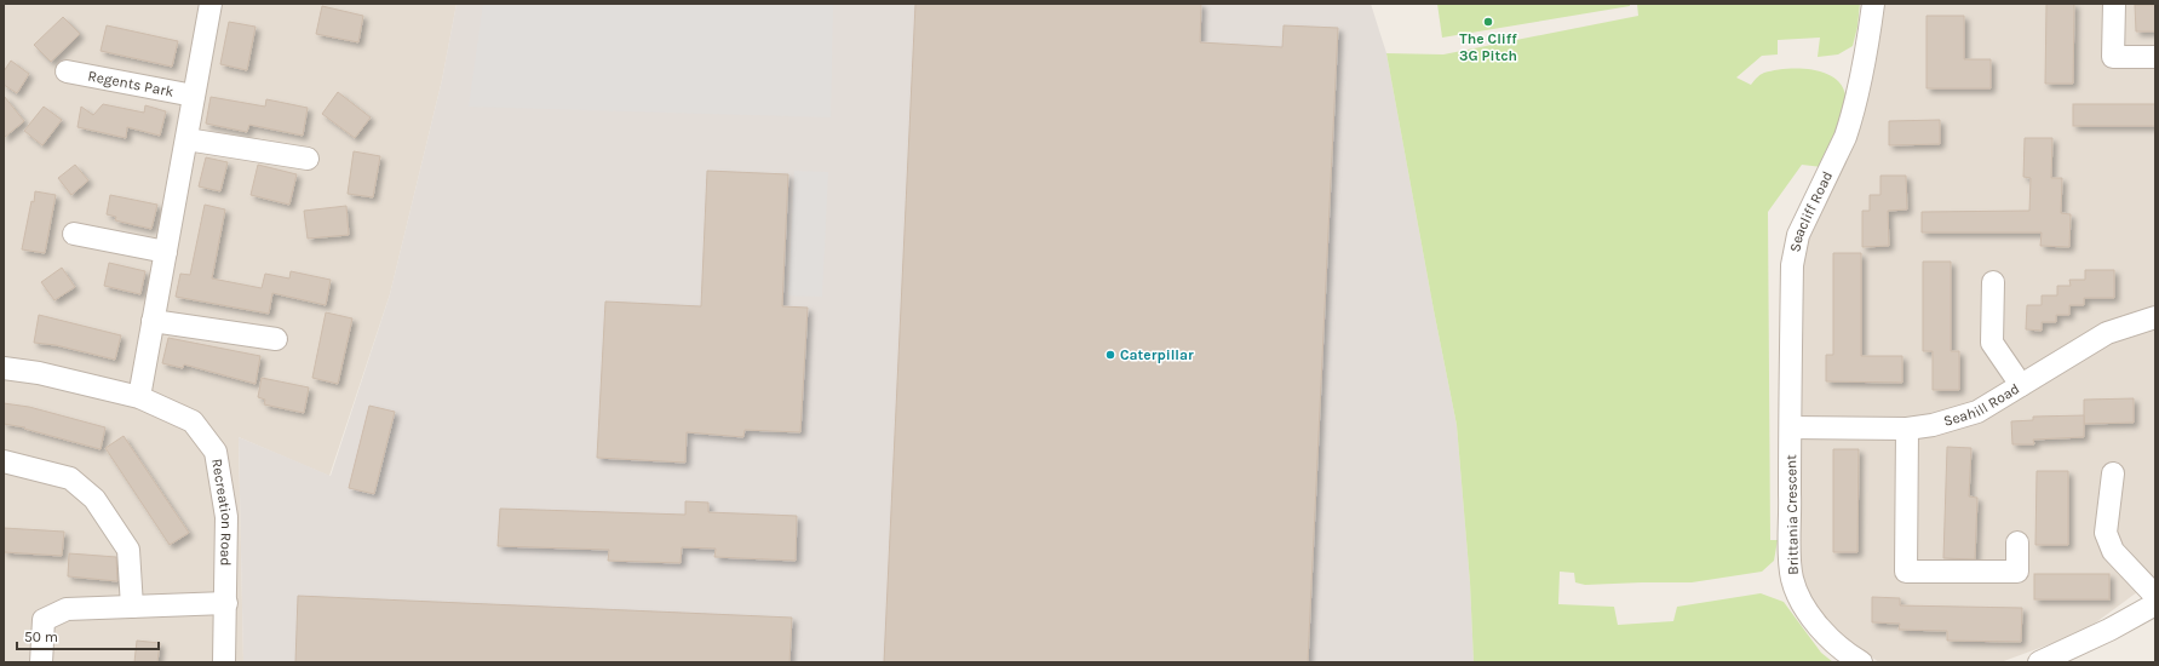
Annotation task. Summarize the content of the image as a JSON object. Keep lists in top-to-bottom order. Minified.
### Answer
{"streets":{"street":["Regents Park","Seacliff Road","Seahill Road","Recreation Road","Brittania Crescent"]},"crossings":[["Regents Park","Recreation Road"],["Seacliff Road","Seahill Road"],["Seacliff Road","Brittania Crescent"],["Seahill Road","Brittania Crescent"]],"places":["The Cliff 3G Pitch","Caterpillar"],"scale_bar":"50 m"}
